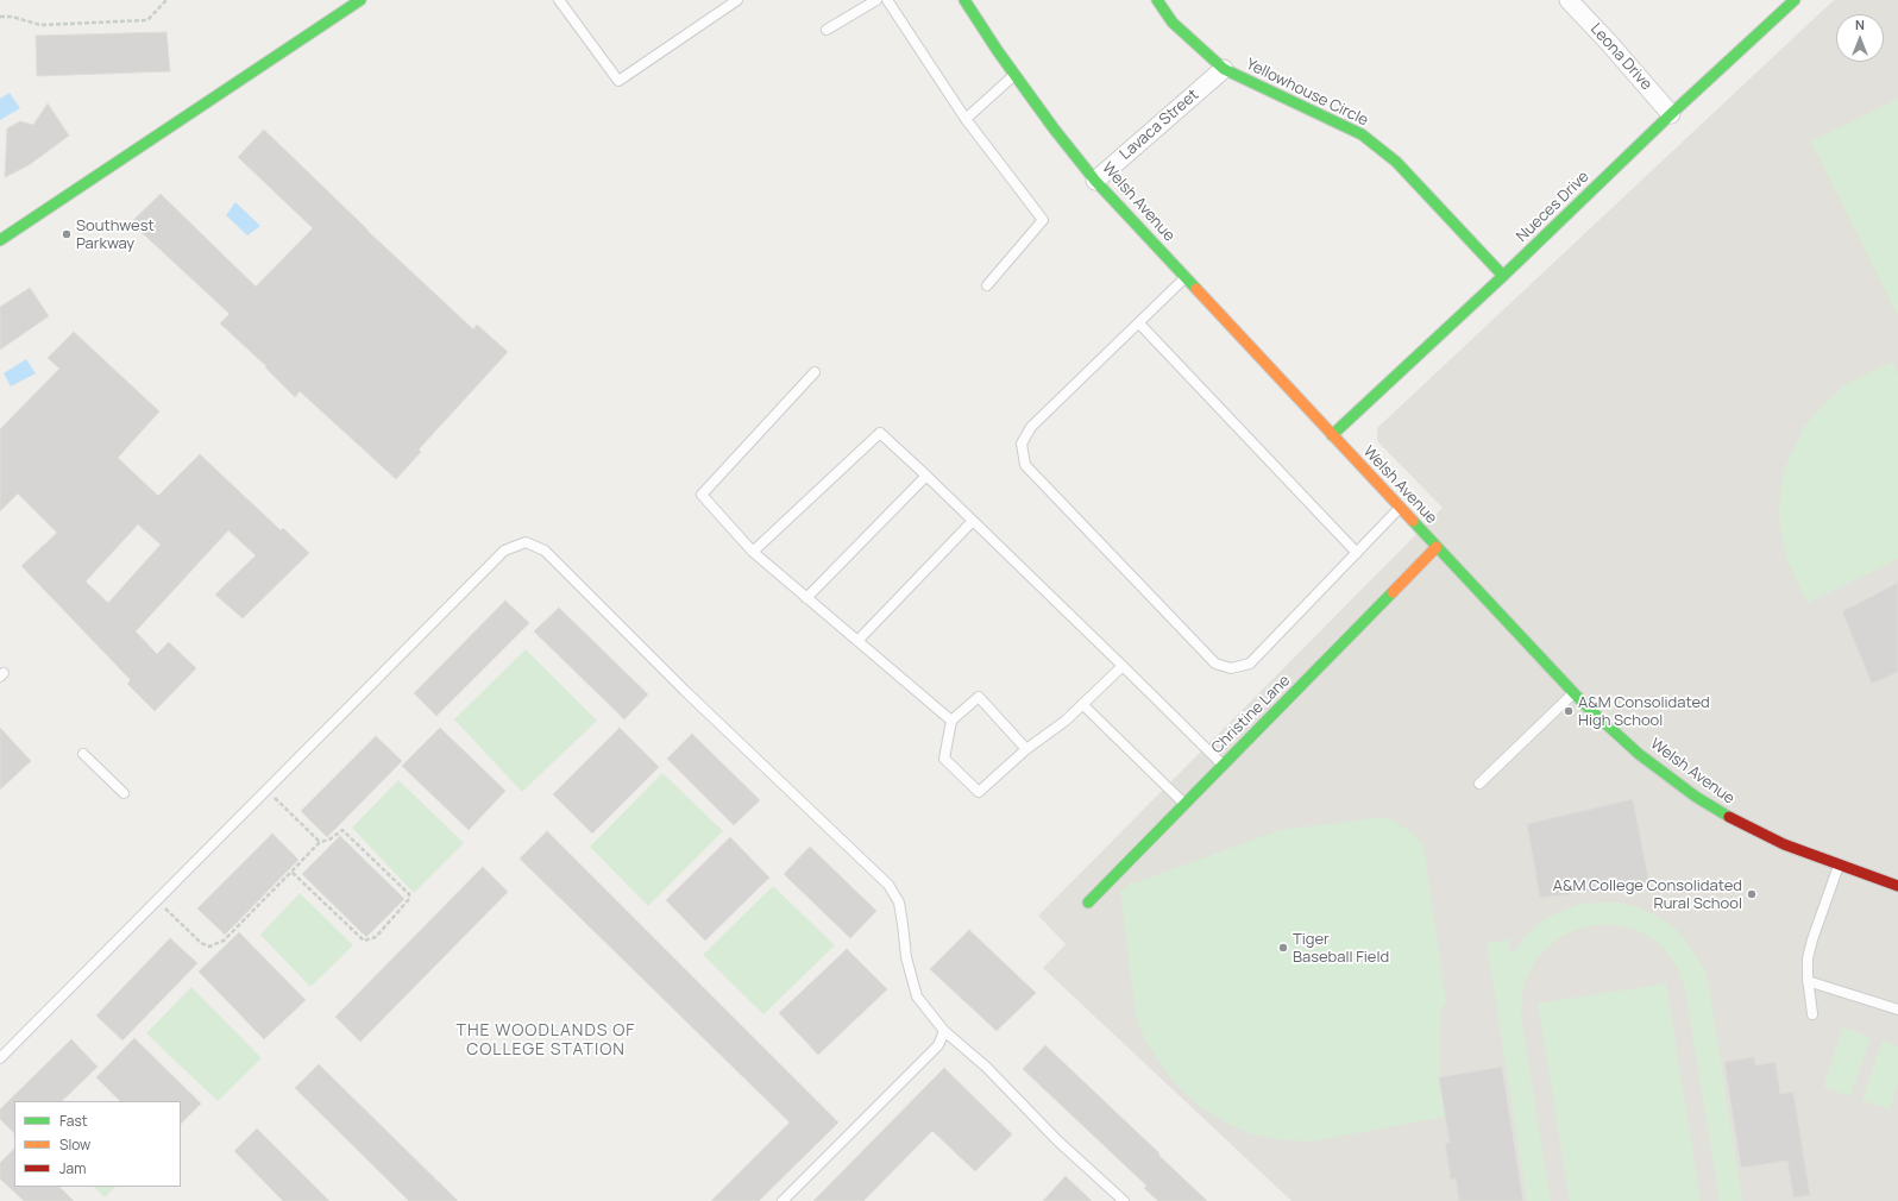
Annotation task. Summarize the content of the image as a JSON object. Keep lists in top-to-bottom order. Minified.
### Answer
{"streets":{"main road":["Yellowhouse Circle","Welsh Avenue","Nueces Drive","Christine Lane"],"street":["Leona Drive","Lavaca Street"]},"crossings":[["Leona Drive","Nueces Drive"],["Yellowhouse Circle","Lavaca Street"],["Yellowhouse Circle","Nueces Drive"],["Lavaca Street","Welsh Avenue"],["Welsh Avenue","Nueces Drive"],["Welsh Avenue","Christine Lane"]],"districts":["THE WOODLANDS OF COLLEGE STATION"],"places":["Southwest Parkway","A&M Consolidated High School","A&M College Consolidated Rural School","Tiger Baseball Field"],"legend":["Fast","Slow","Jam"],"north":"top"}
